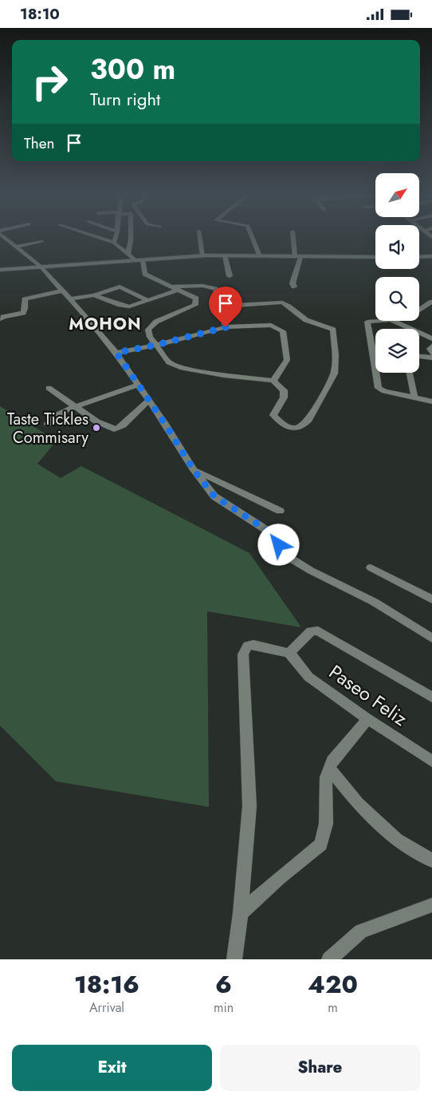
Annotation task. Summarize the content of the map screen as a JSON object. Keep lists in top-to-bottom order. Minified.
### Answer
{"streets":{"street":["Paseo Feliz"]},"districts":["MOHON"],"places":["Taste Tickles Commisary"],"north":"top right","page":{"status":"18:10","turn":["300 m","Turn right"],"then":"Then","eta":["18:16","Arrival","6","min","420","m"],"buttons":["Exit","Share"]}}
